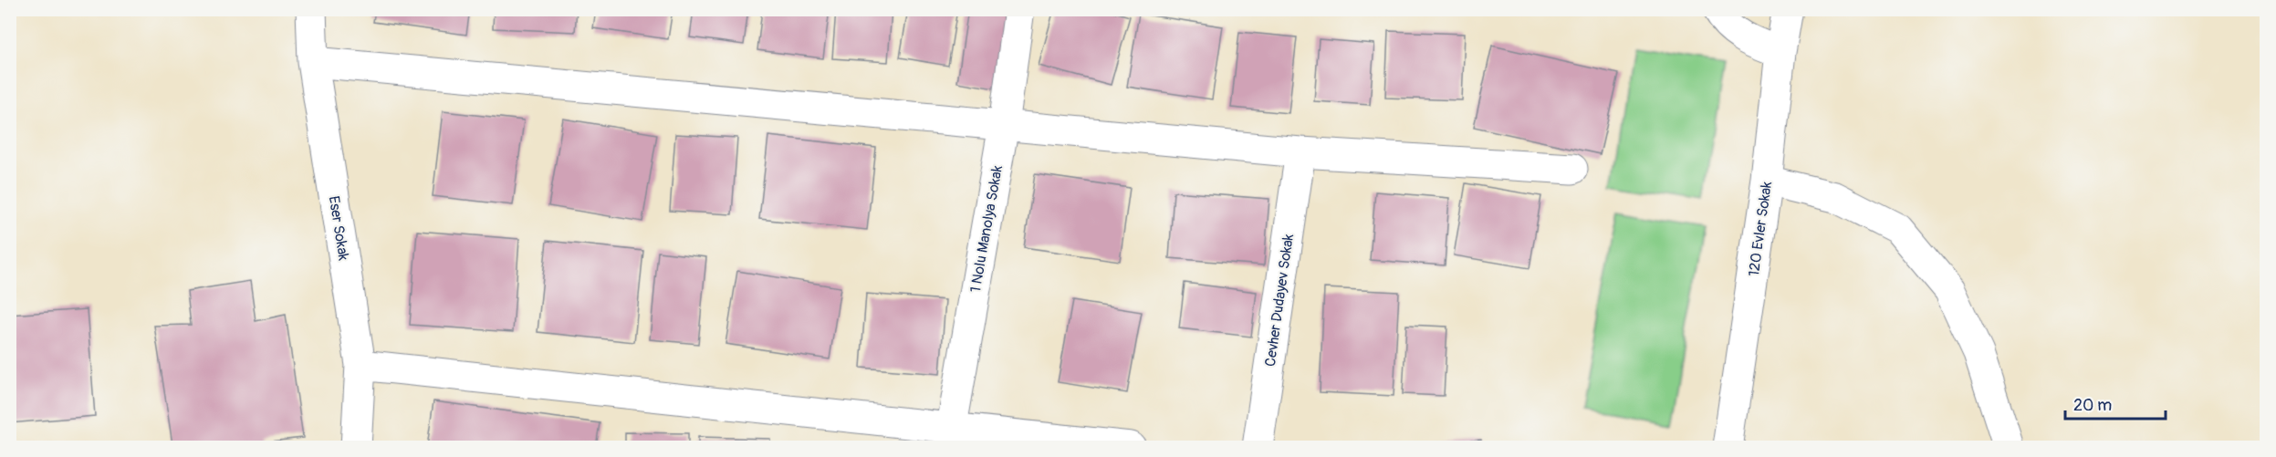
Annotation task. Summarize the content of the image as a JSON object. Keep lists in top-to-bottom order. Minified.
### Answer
{"streets":{"street":["Eser Sokak","1 Nolu Manolya Sokak","120 Evler Sokak","Cevher Dudayev Sokak"]},"scale_bar":"20 m"}
